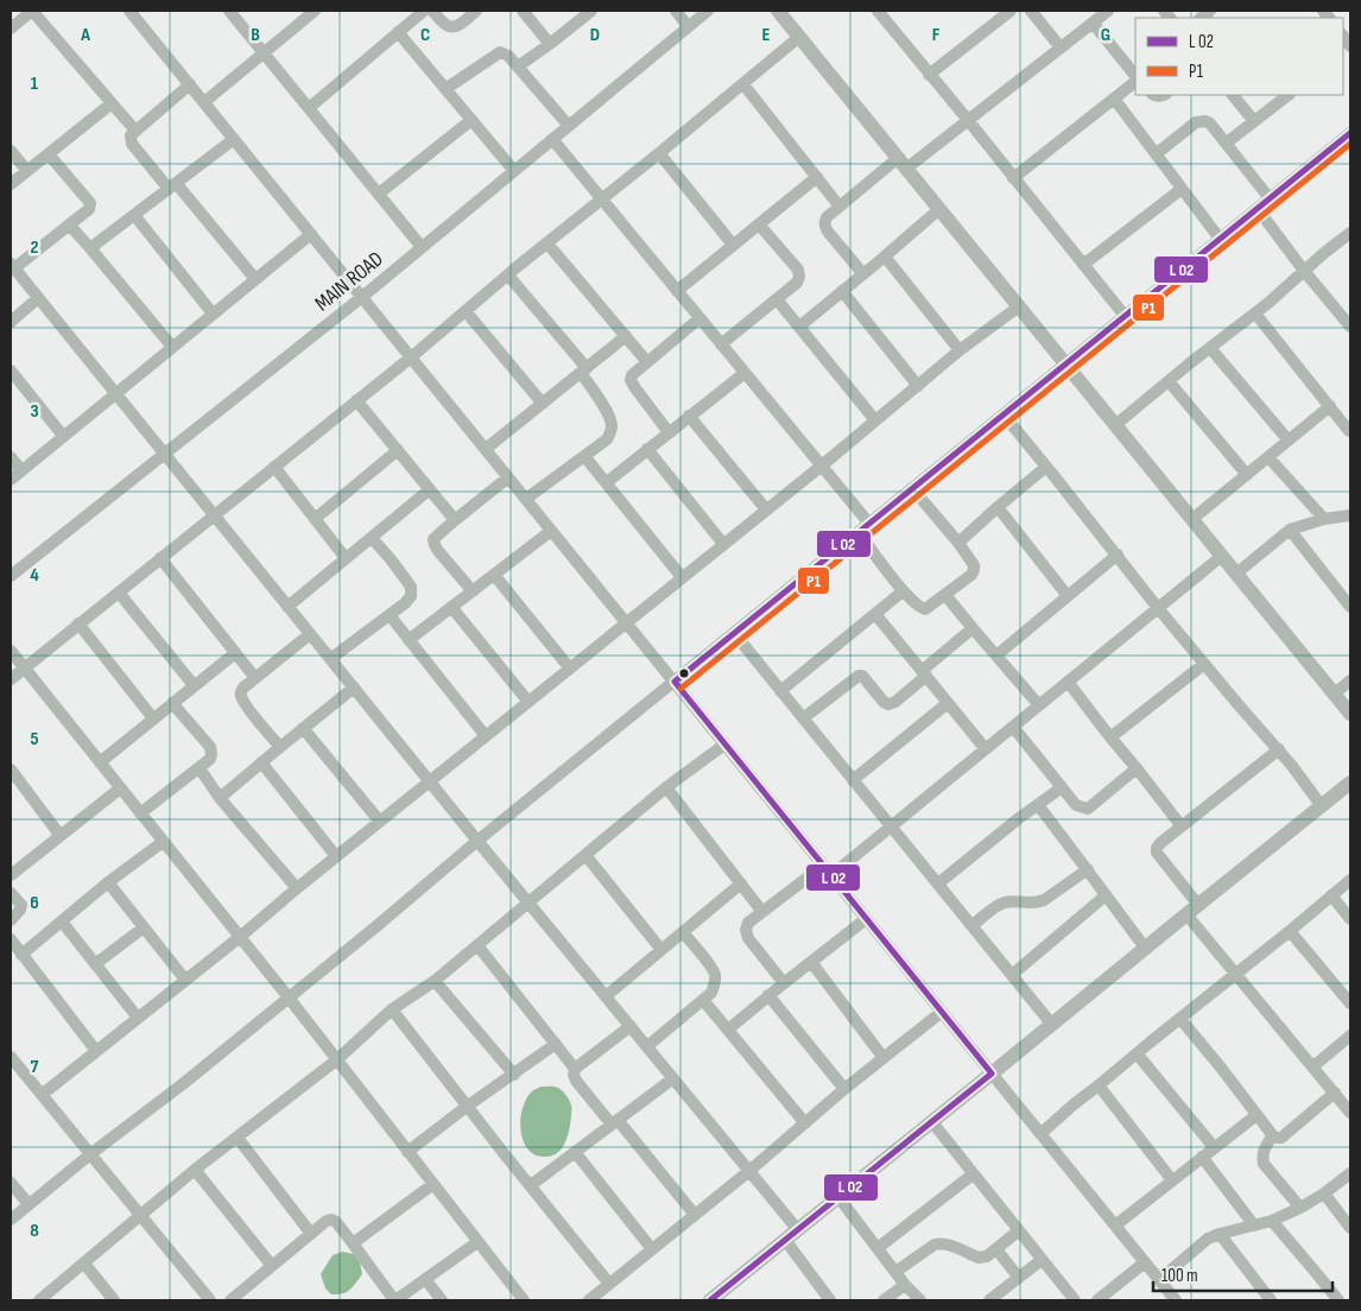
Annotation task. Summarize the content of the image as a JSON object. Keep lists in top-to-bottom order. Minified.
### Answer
{"streets":{"street":["MAIN ROAD"]},"lines":["transit line P1"],"legend":["L 02","P1"],"scale_bar":"100 m","grid":{"columns":["A","B","C","D","E","F","G"],"rows":["1","2","3","4","5","6","7","8"]}}
